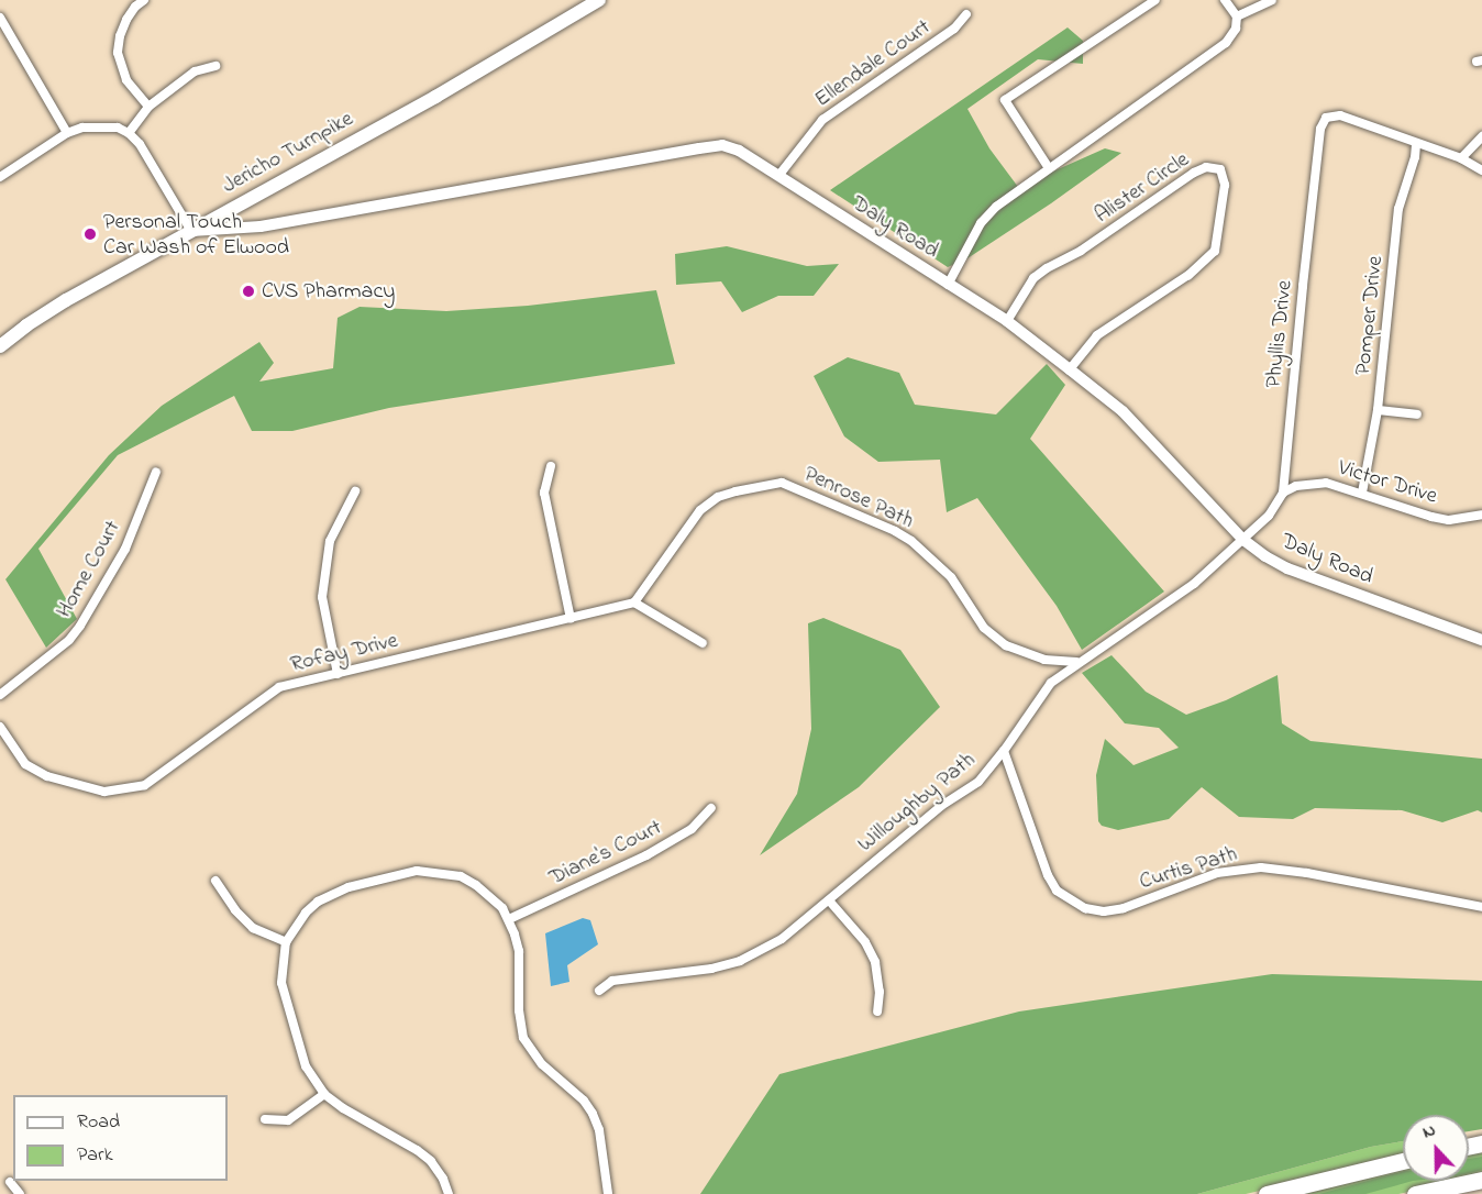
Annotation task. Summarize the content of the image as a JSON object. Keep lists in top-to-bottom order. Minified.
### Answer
{"streets":{"main road":["Jericho Turnpike"],"street":["Ellendale Court","Alister Circle","Daly Road","Pomper Drive","Phyllis Drive","Victor Drive","Penrose Path","Home Court","Rofay Drive","Willoughby Path","Diane's Court","Curtis Path"]},"crossings":[["Ellendale Court","Daly Road"],["Jericho Turnpike","Daly Road"],["Alister Circle","Daly Road"],["Daly Road","Phyllis Drive"],["Daly Road","Willoughby Path"],["Pomper Drive","Phyllis Drive"],["Pomper Drive","Victor Drive"],["Phyllis Drive","Victor Drive"],["Phyllis Drive","Willoughby Path"],["Penrose Path","Rofay Drive"],["Penrose Path","Willoughby Path"],["Willoughby Path","Curtis Path"]],"places":["Personal Touch Car Wash of Elwood","CVS Pharmacy"],"legend":["Road","Park"],"north":"top"}
